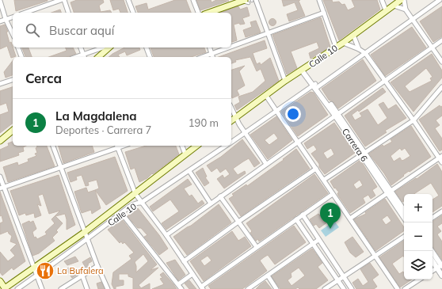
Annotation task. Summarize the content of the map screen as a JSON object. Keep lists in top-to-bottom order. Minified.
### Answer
{"streets":{"main road":["Calle 10"],"street":["Carrera 6"]},"crossings":[["Calle 10","Carrera 6"]],"places":{"restaurant":["La Bufalera"]},"page":{"search":"Buscar aquí","heading":"Cerca","list":[{"mark":"1","name":"La Magdalena","note":"Deportes · Carrera 7","value":"190 m"}],"map_buttons":["+","−"],"pins":"1"}}
